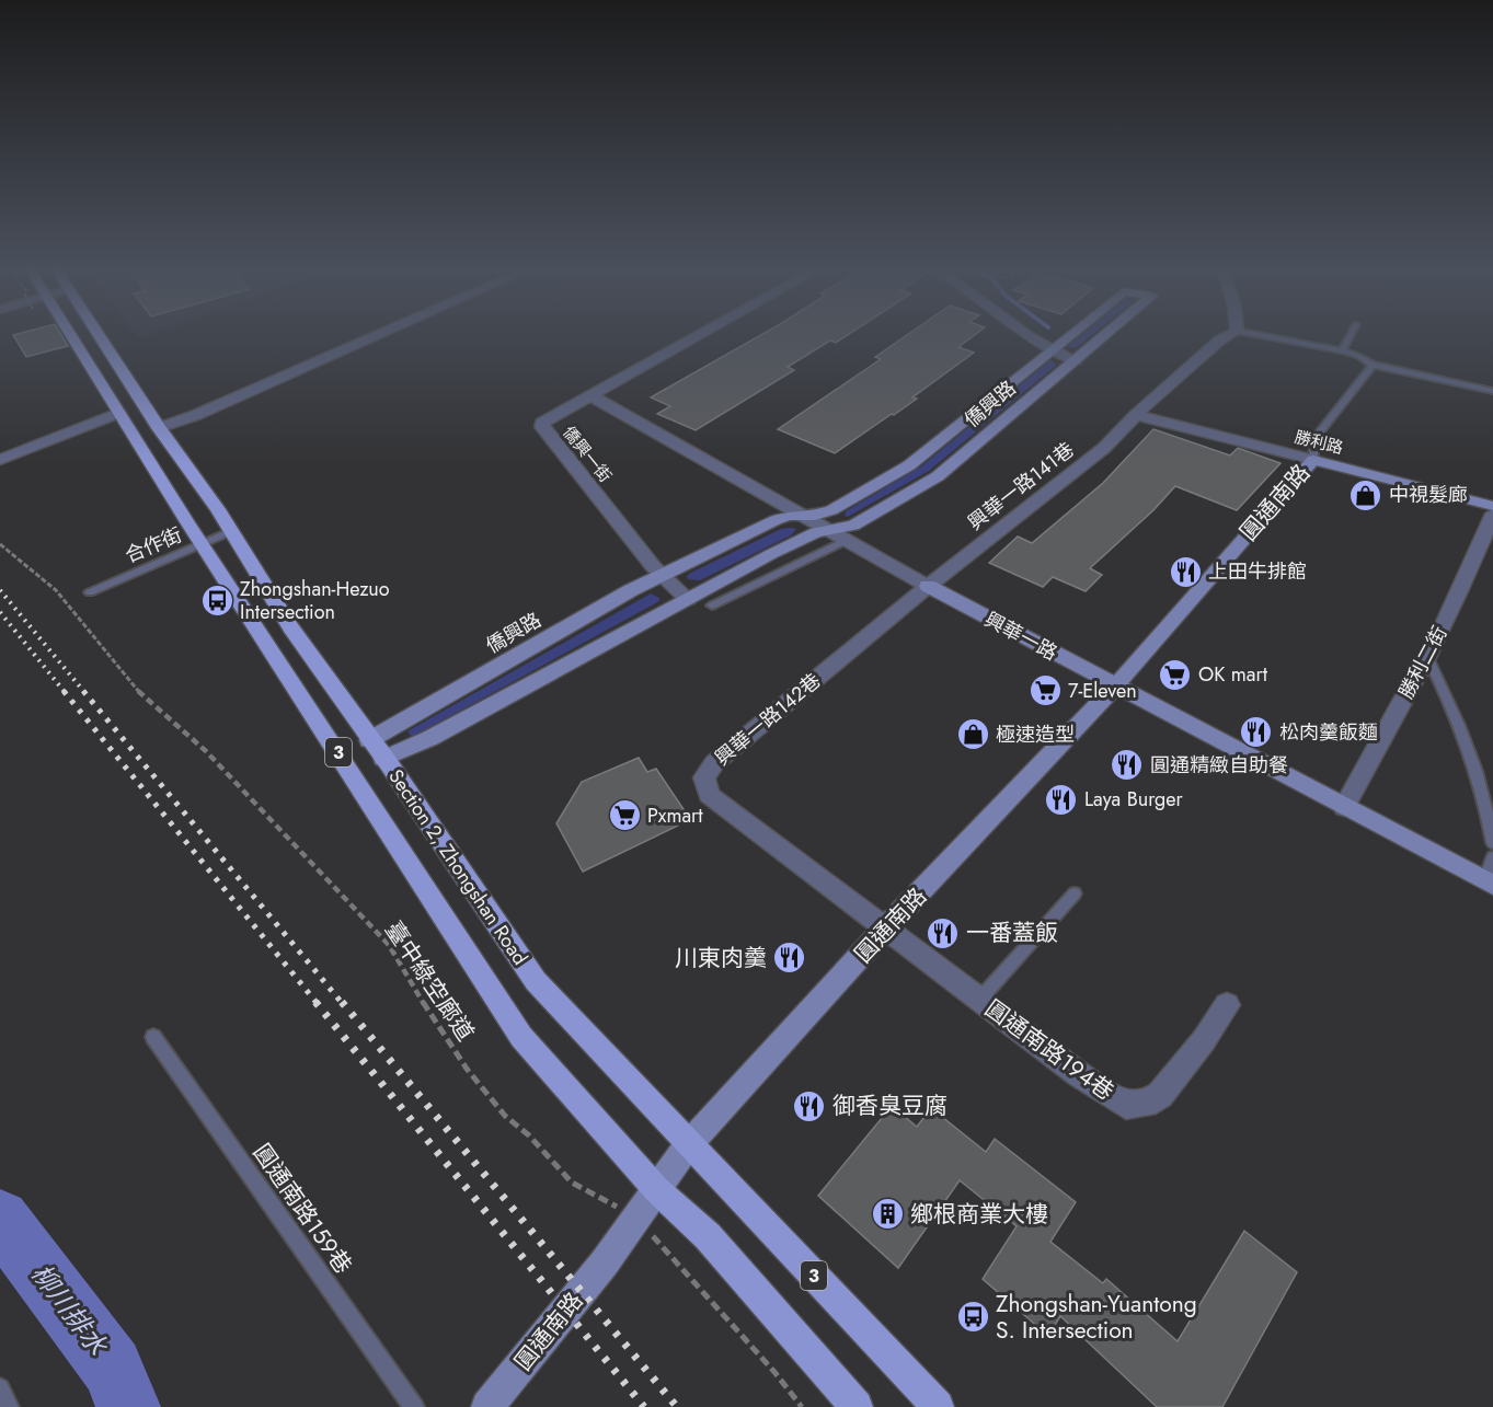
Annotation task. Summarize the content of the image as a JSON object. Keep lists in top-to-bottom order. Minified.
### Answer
{"streets":{"main road":["3","Section 2, Zhongshan Road"],"street":["僑興路","勝利路","僑興一街","興華一路141巷","圓通南路","興華一路","勝利二街","興華一路142巷","圓通南路194巷"],"lane":["合作街","圓通南路159巷"],"path":["臺中綠空廊道"]},"crossings":[["僑興路","僑興一街"],["僑興路","興華一路"],["僑興路","Section 2, Zhongshan Road"],["勝利路","興華一路141巷"],["勝利路","圓通南路"],["僑興一街","興華一路"],["興華一路141巷","興華一路"],["興華一路141巷","興華一路142巷"],["圓通南路","興華一路"],["圓通南路","興華一路142巷"],["圓通南路","Section 2, Zhongshan Road"],["圓通南路","臺中綠空廊道"],["圓通南路","圓通南路194巷"],["合作街","Section 2, Zhongshan Road"],["興華一路","勝利二街"],["興華一路","興華一路142巷"],["興華一路142巷","圓通南路194巷"]],"water":["柳川排水"],"places":{"shop":["中視髮廊","極速造型"],"restaurant":["上田牛排館","松肉羹飯麵","圓通精緻自助餐","Laya Burger","一番蓋飯","川東肉羹","御香臭豆腐"],"bus stop":["Zhongshan-Hezuo Intersection","Zhongshan-Yuantong S. Intersection"],"supermarket":["OK mart","7-Eleven","Pxmart"],"building":["鄉根商業大樓"]}}
